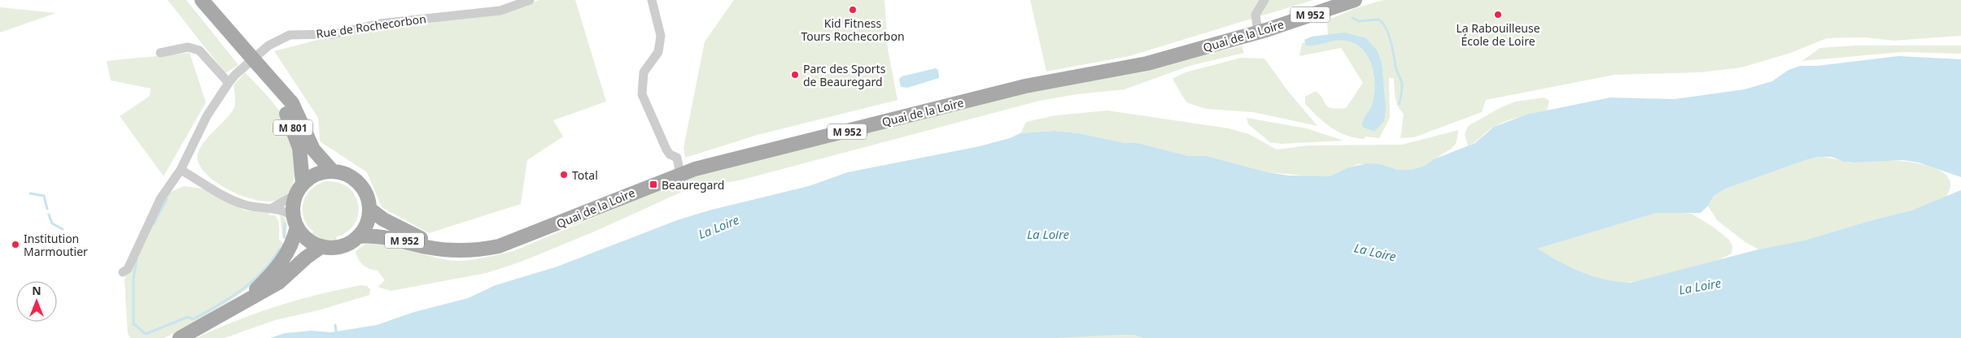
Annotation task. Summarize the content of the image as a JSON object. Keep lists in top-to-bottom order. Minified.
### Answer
{"streets":{"main road":["M 952","Quai de la Loire","M 801"],"street":["Rue de Rochecorbon"]},"crossings":[["M 952","Quai de la Loire"],["M 952","M 801"]],"water":["La Loire"],"places":{"other":["Kid Fitness Tours Rochecorbon","La Rabouilleuse École de Loire","Parc des Sports de Beauregard","Total","Institution Marmoutier"],"transit":["Beauregard"]},"north":"top"}
